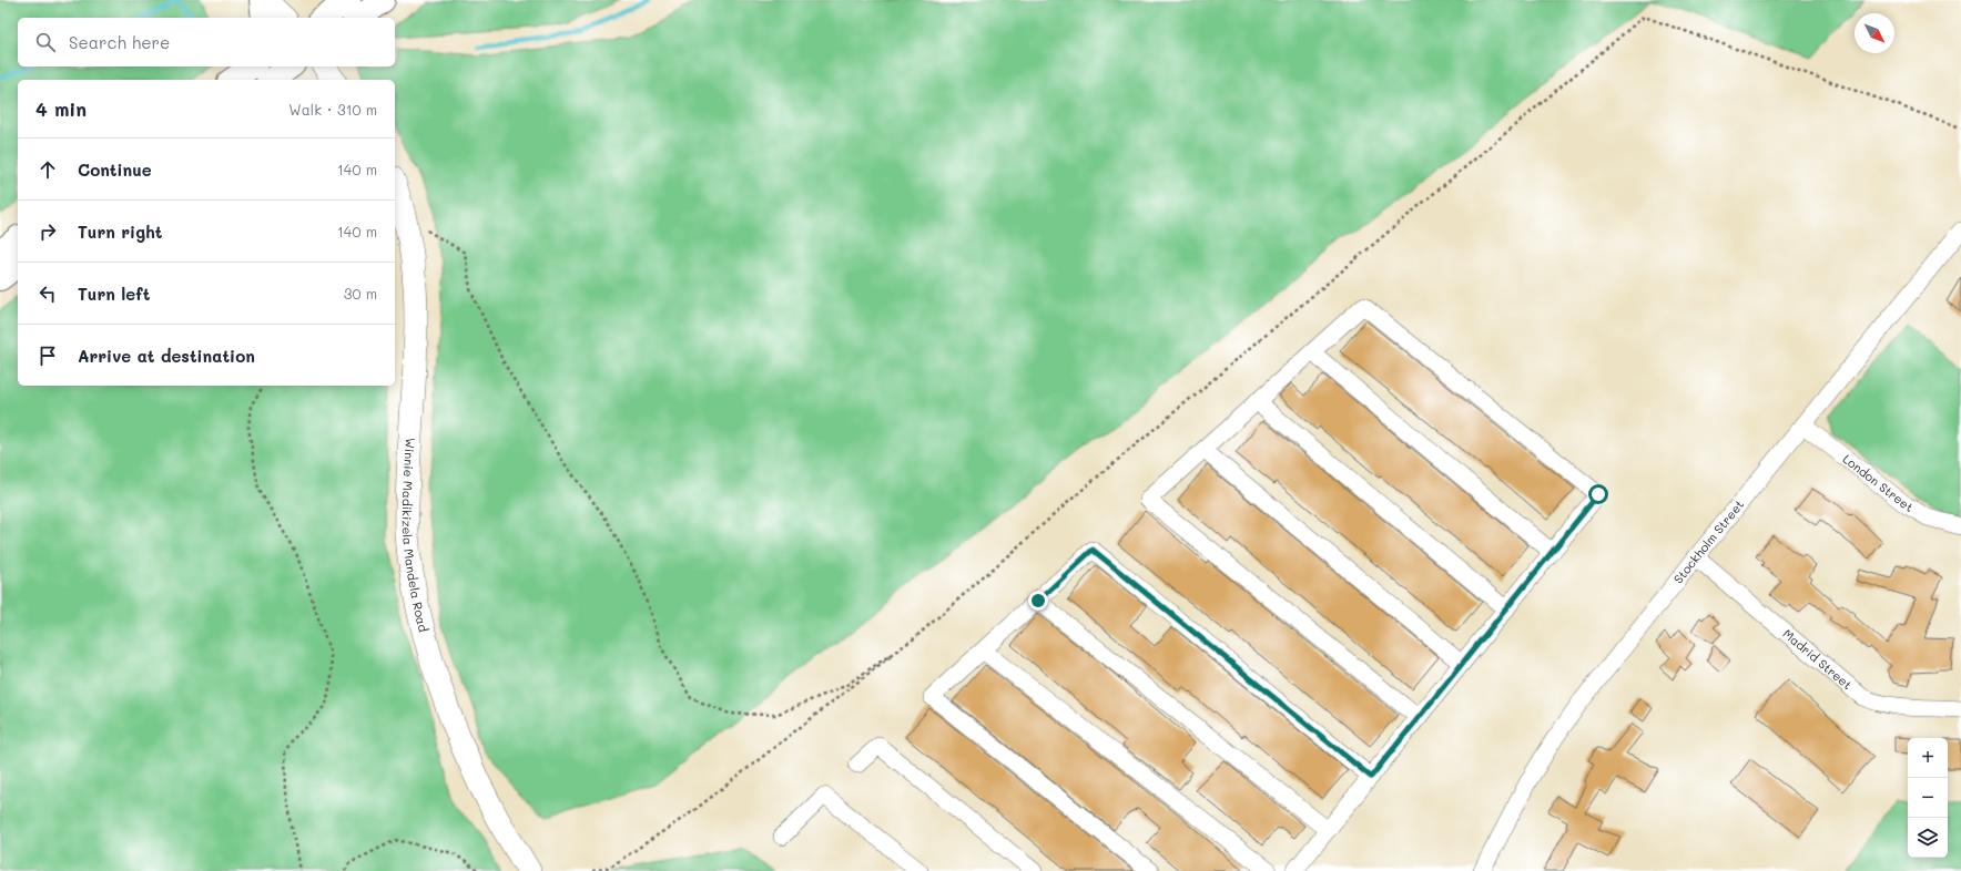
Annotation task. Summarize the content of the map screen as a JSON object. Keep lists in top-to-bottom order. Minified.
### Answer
{"streets":{"main road":["Winnie Madikizela Mandela Road"],"street":["London Street","Stockholm Street","Madrid Street"]},"crossings":[["London Street","Stockholm Street"],["Stockholm Street","Madrid Street"]],"north":"bottom right","page":{"search":"Search here","heading":["4 min","Walk · 310 m"],"list":[["Continue","140 m"],["Turn right","140 m"],["Turn left","30 m"],"Arrive at destination"],"map_buttons":["+","−"]}}
